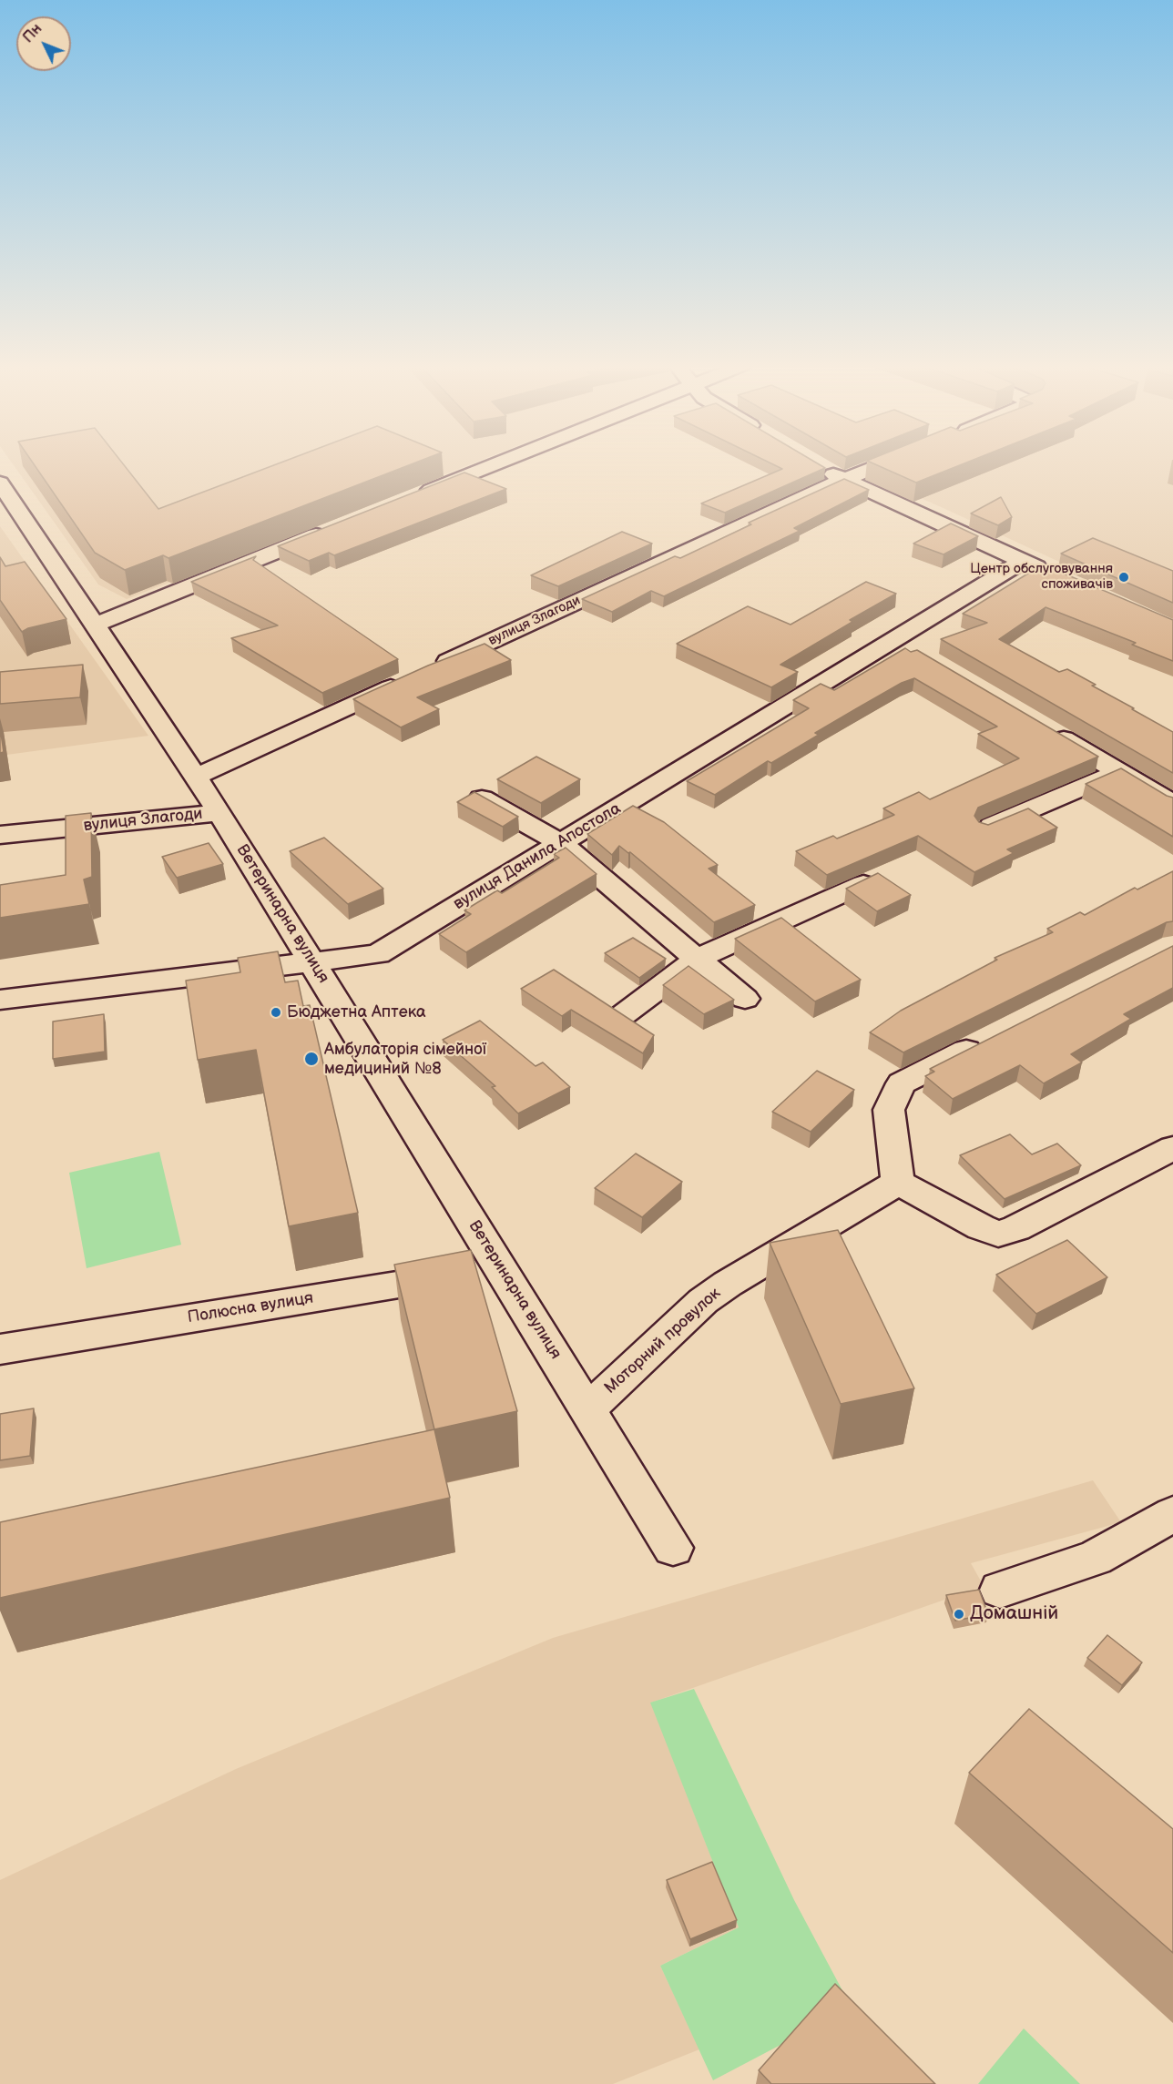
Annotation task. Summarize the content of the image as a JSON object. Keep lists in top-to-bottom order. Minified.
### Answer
{"streets":{"street":["вулиця Злагоди","вулиця Данила Апостола","Ветеринарна вулиця","Полюсна вулиця","Моторний провулок"]},"crossings":[["вулиця Злагоди","Ветеринарна вулиця"],["вулиця Данила Апостола","Ветеринарна вулиця"],["Ветеринарна вулиця","Полюсна вулиця"],["Ветеринарна вулиця","Моторний провулок"]],"places":["Центр обслуговування споживачів","Бюджетна Аптека","Амбулаторія сімейної медициний №8","Домашній"],"north":"top left"}
